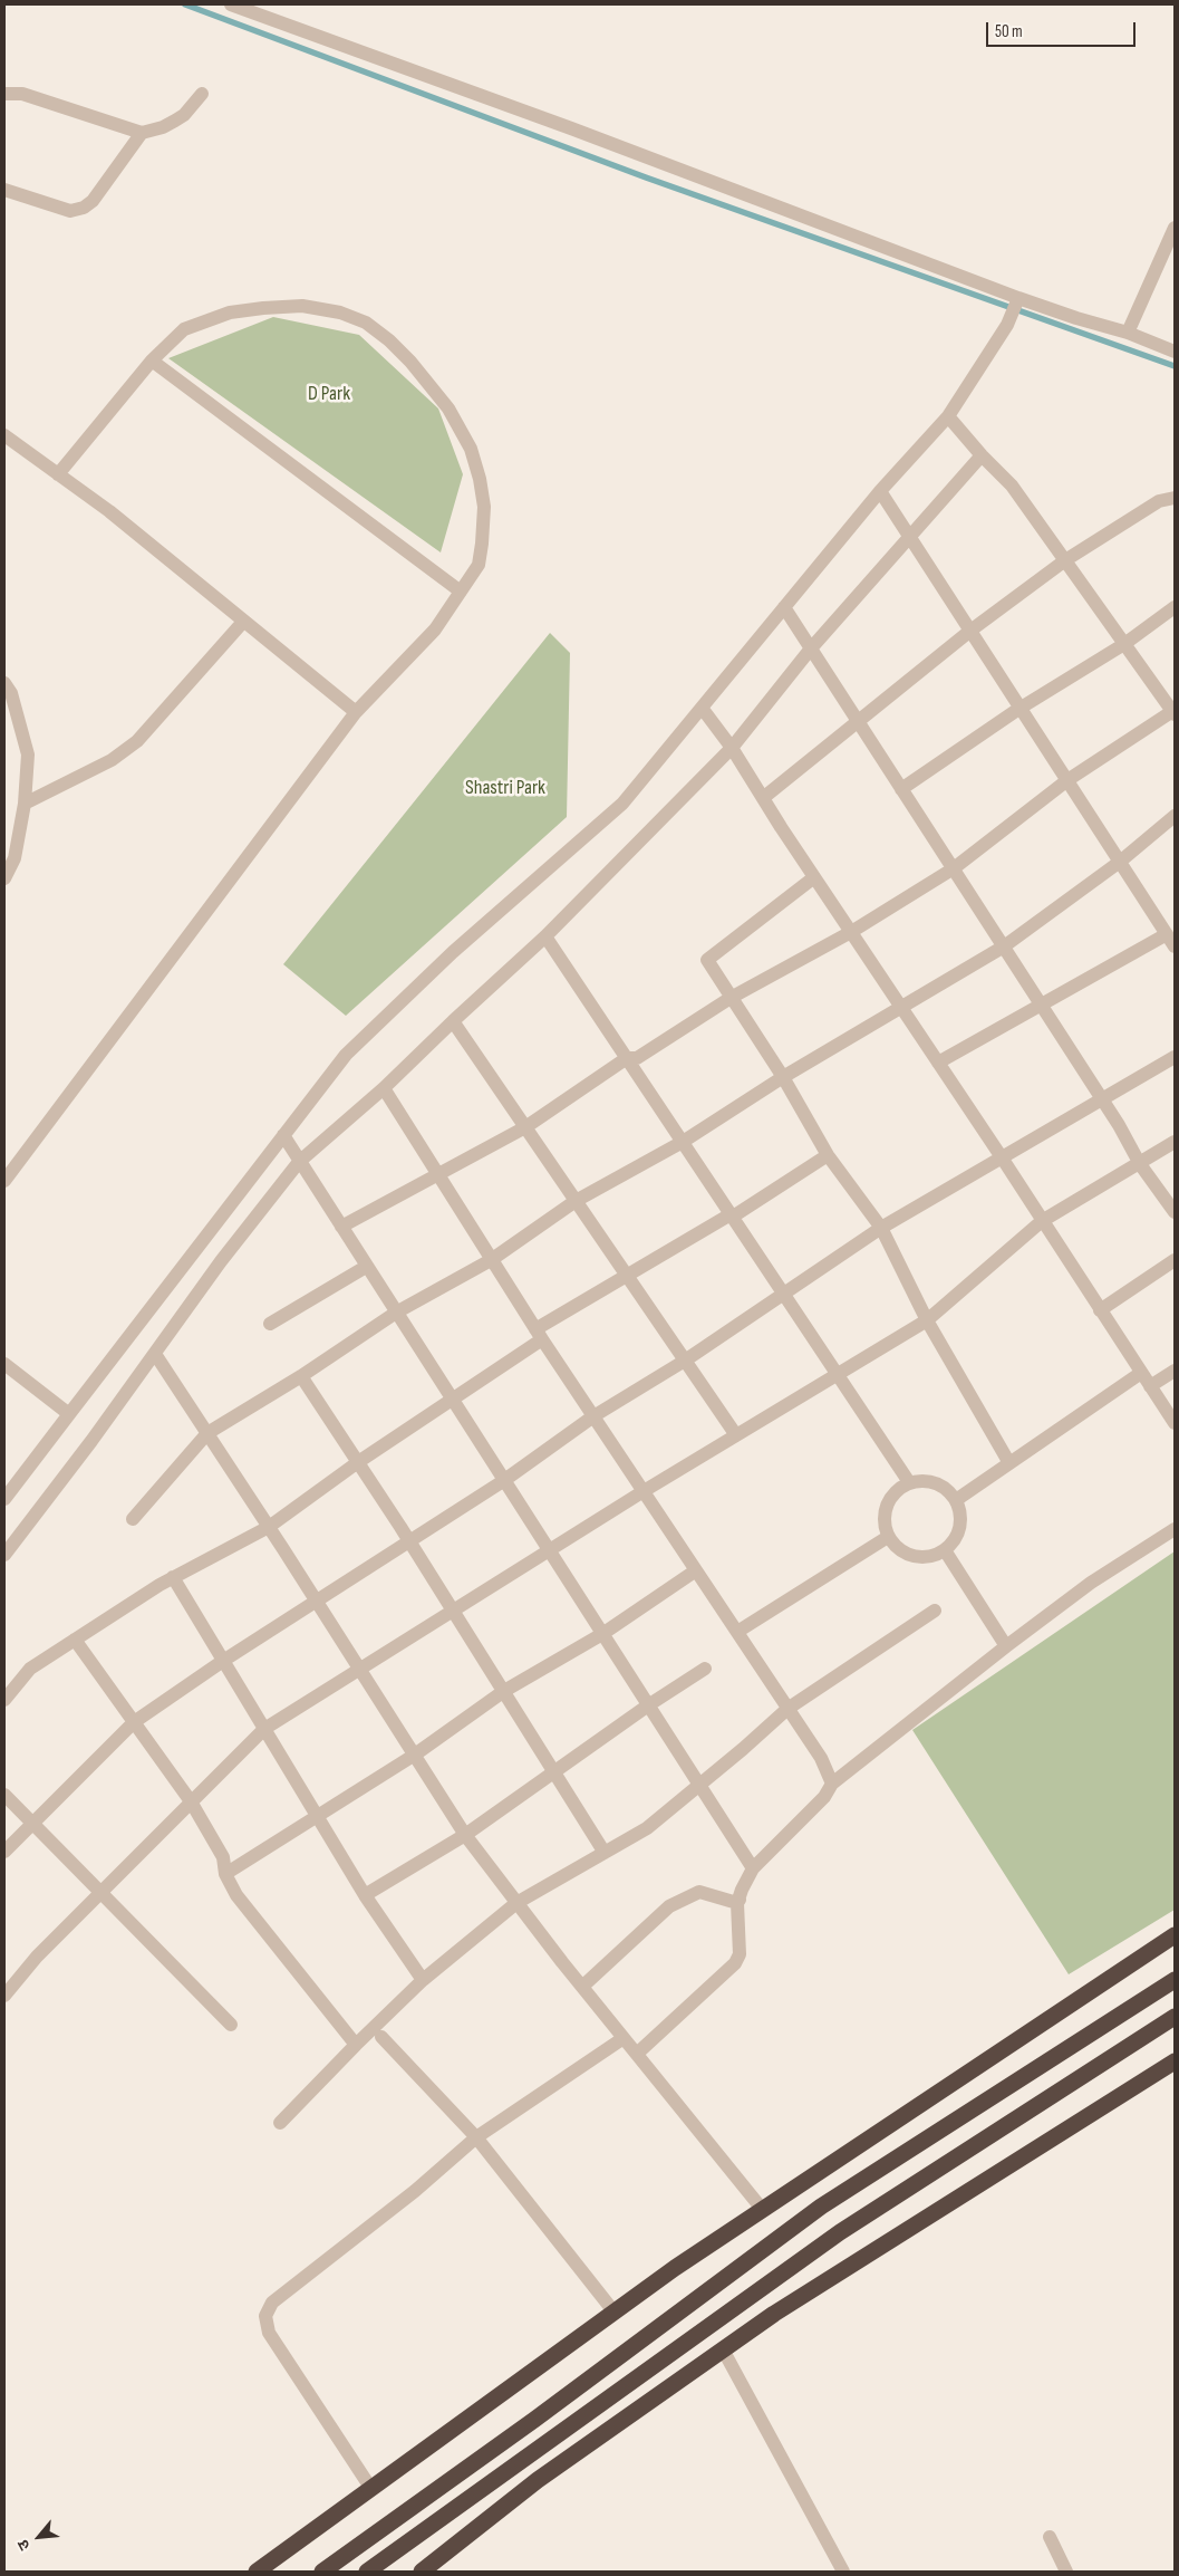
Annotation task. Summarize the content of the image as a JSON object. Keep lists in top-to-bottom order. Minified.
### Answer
{"parks":["D Park","Shastri Park"],"scale_bar":"50 m","north":"bottom left"}
